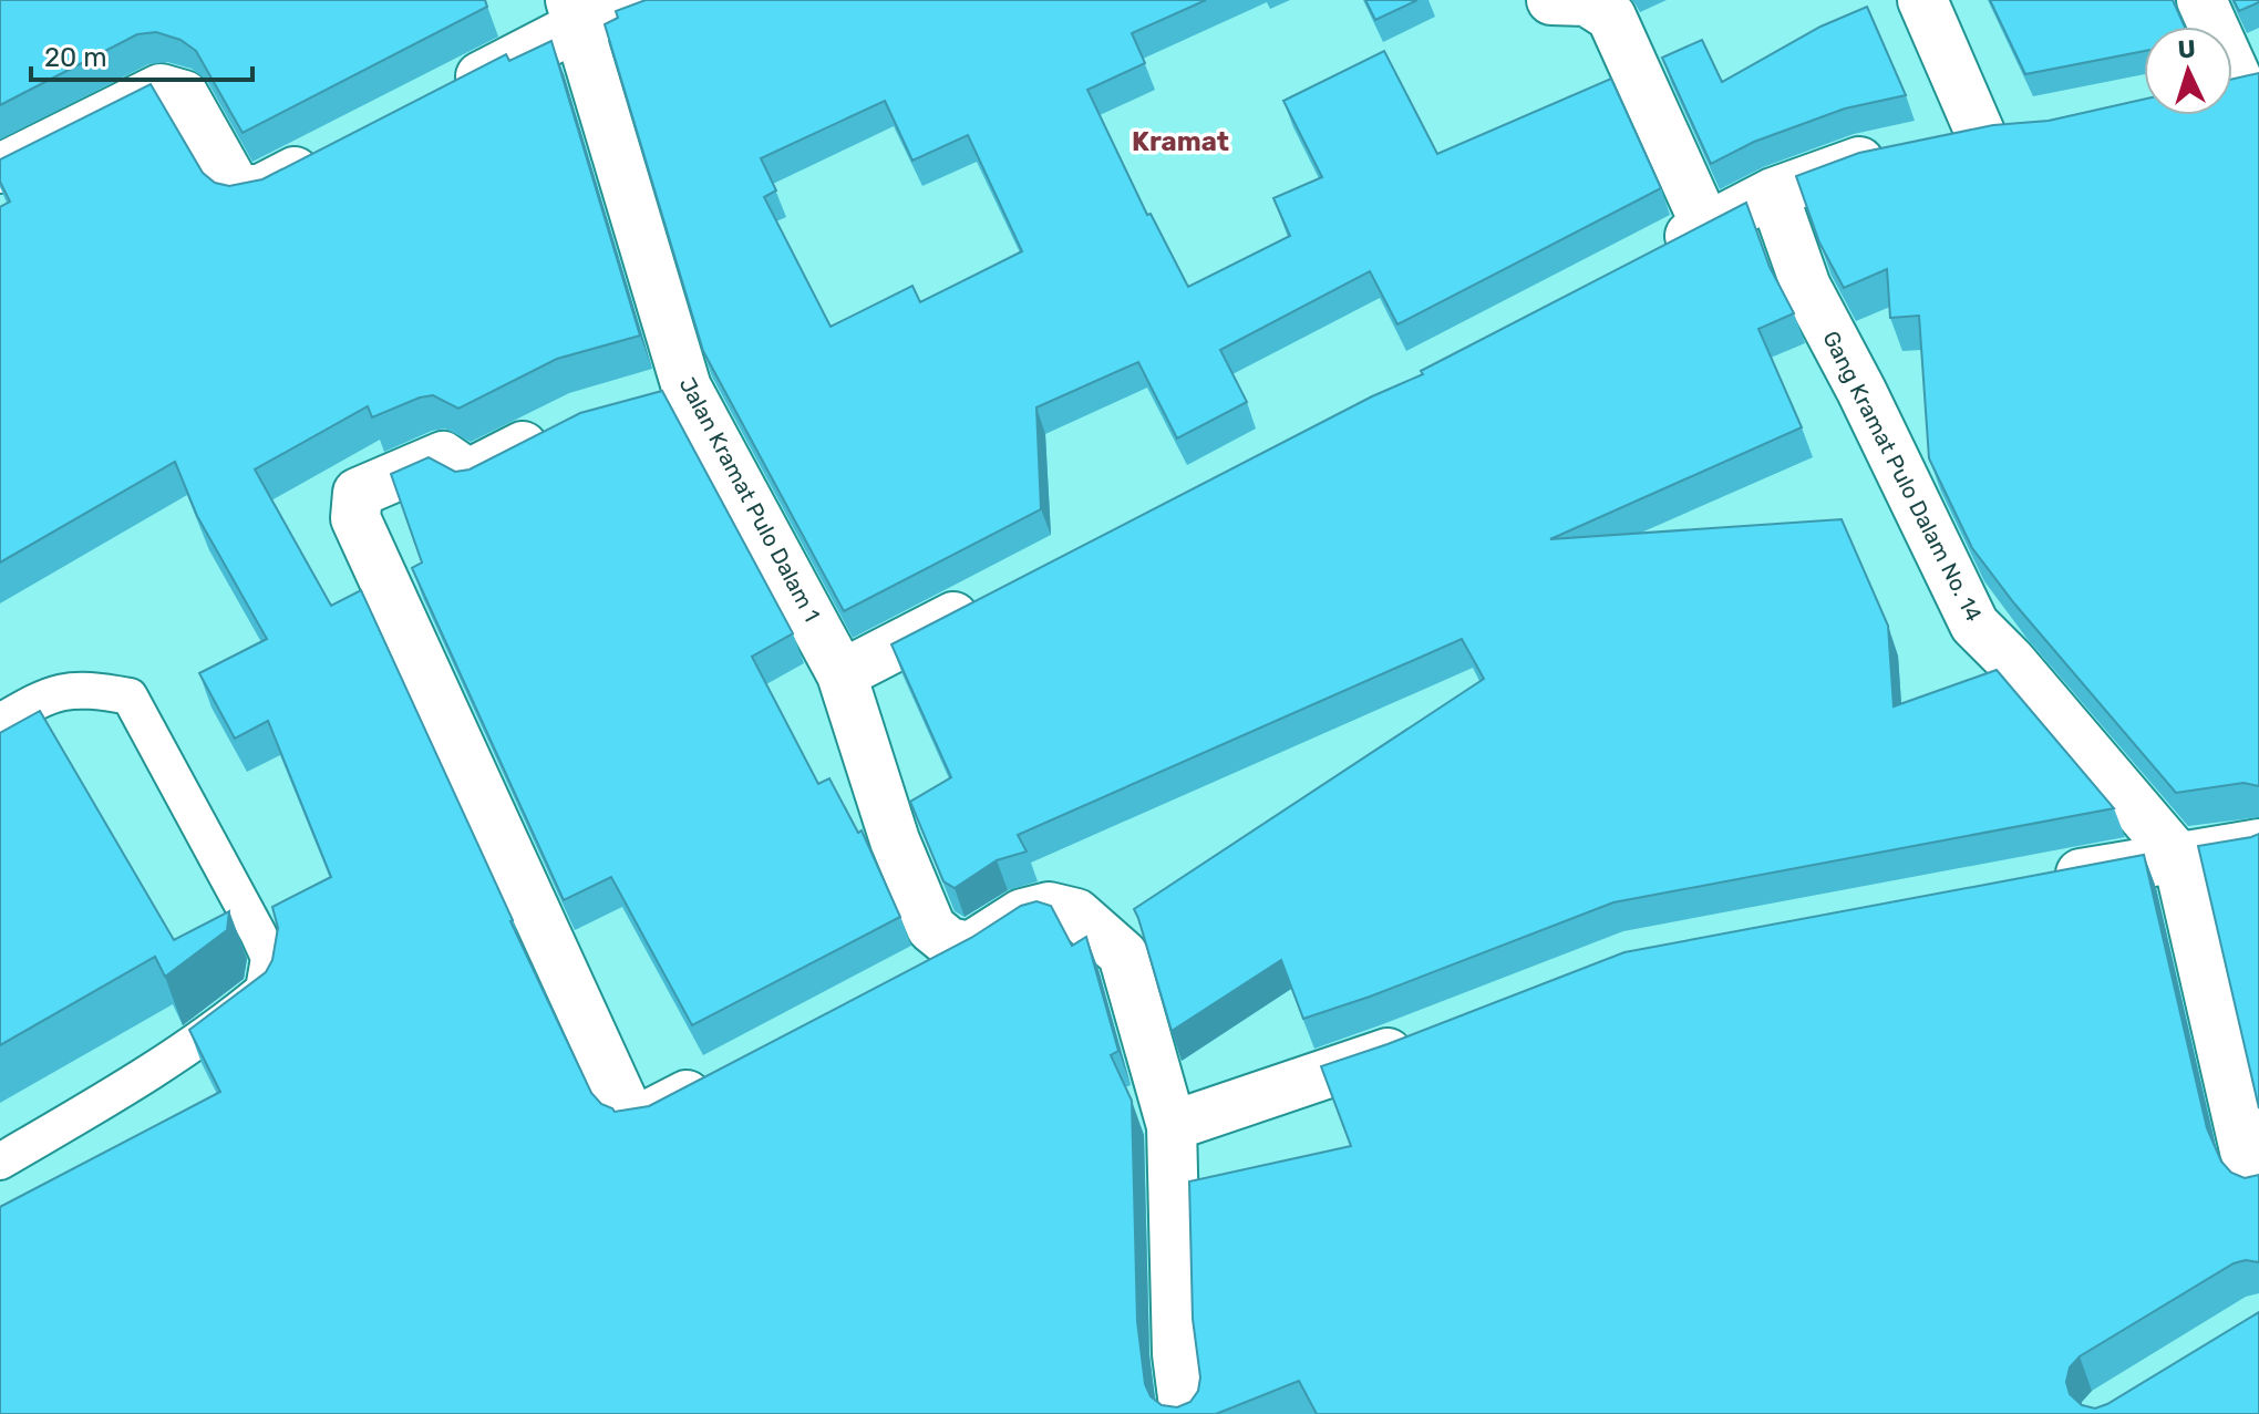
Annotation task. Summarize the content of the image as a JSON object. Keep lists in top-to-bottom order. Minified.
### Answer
{"streets":{"street":["Gang Kramat Pulo Dalam No. 14","Jalan Kramat Pulo Dalam 1"]},"districts":["Kramat"],"scale_bar":"20 m","north":"top"}
